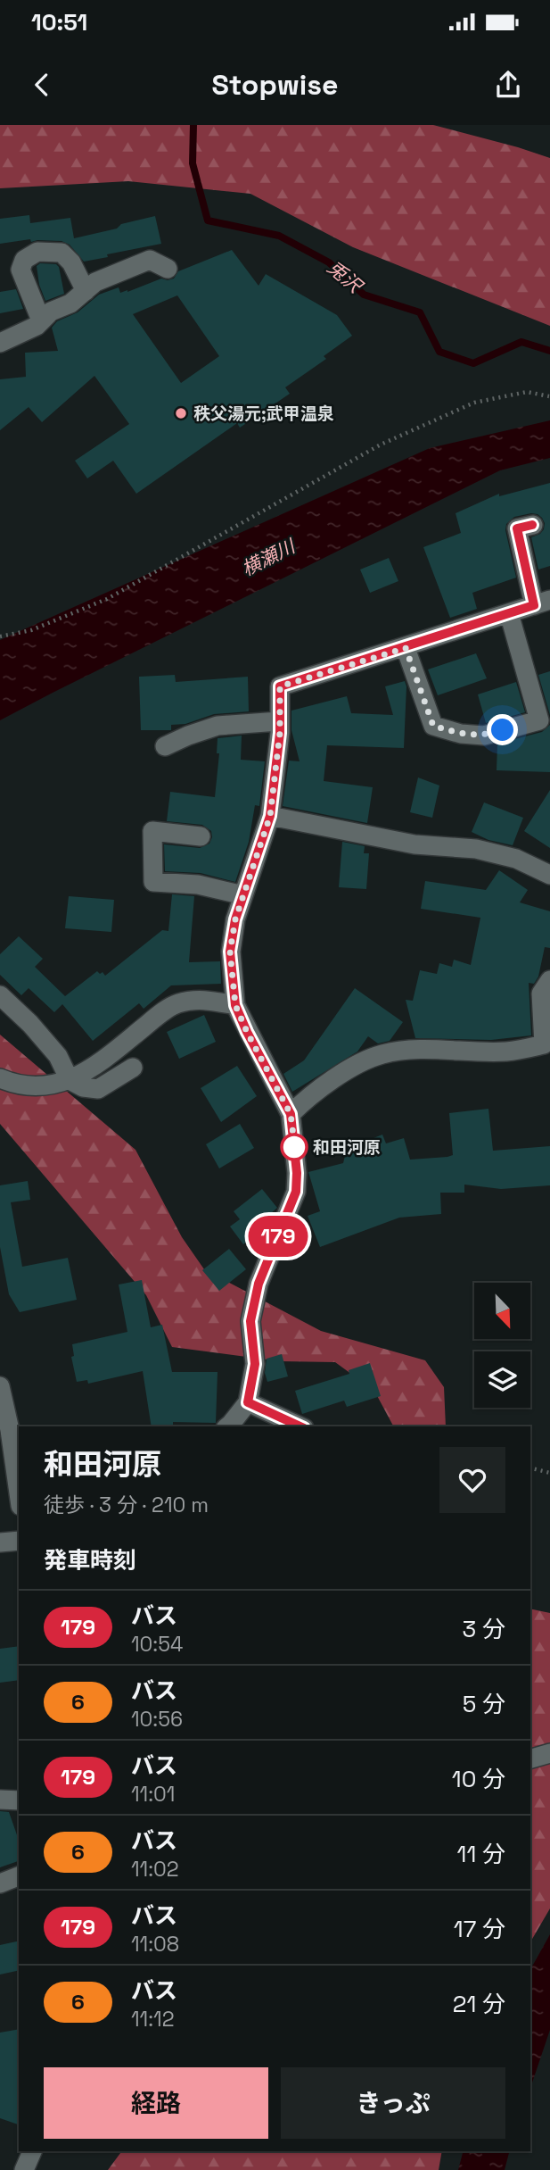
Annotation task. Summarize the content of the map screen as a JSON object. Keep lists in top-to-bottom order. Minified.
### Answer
{"water":["兎沢","横瀬川"],"places":["秩父湯元;武甲温泉","和田河原"],"lines":["bus line 179"],"north":"bottom right","page":{"status":"10:51","header":"Stopwise","on_map":"179","heading":[["和田河原","徒歩 · 3 分 · 210 m"],"発車時刻"],"list":[{"mark":"179","name":"バス","note":"10:54","value":"3 分"},{"mark":"6","name":"バス","note":"10:56","value":"5 分"},{"mark":"179","name":"バス","note":"11:01","value":"10 分"},{"mark":"6","name":"バス","note":"11:02","value":"11 分"},{"mark":"179","name":"バス","note":"11:08","value":"17 分"},{"mark":"6","name":"バス","note":"11:12","value":"21 分"}],"buttons":["経路","きっぷ"]}}
